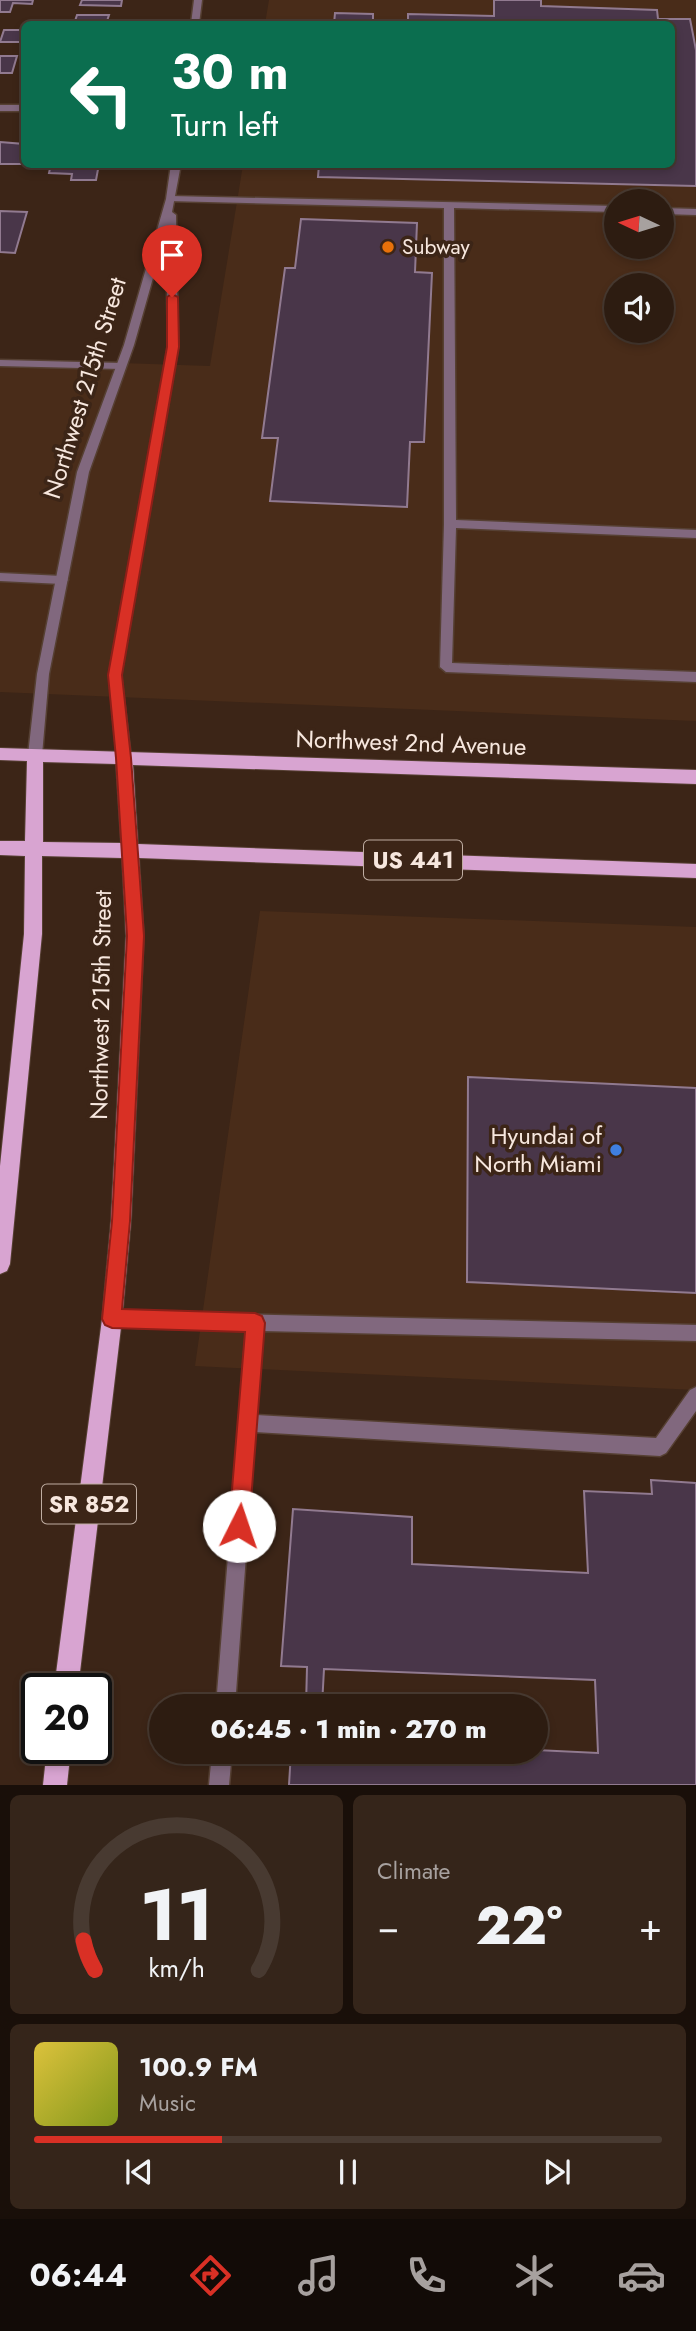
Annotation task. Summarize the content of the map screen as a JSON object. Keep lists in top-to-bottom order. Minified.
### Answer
{"streets":{"main road":["Northwest 215th Street","Northwest 2nd Avenue","US 441","SR 852"]},"crossings":[["Northwest 215th Street","Northwest 2nd Avenue"],["Northwest 215th Street","US 441"]],"places":["Subway","Hyundai of North Miami"],"north":"left","page":{"turn":["30 m","Turn left"],"limit":"20","trip":"06:45 · 1 min · 270 m","tile":"Climate","heat":["−","22°","+"],"song":["100.9 FM","Music"],"tabs":"06:44","gauge":["11","km/h"]}}
